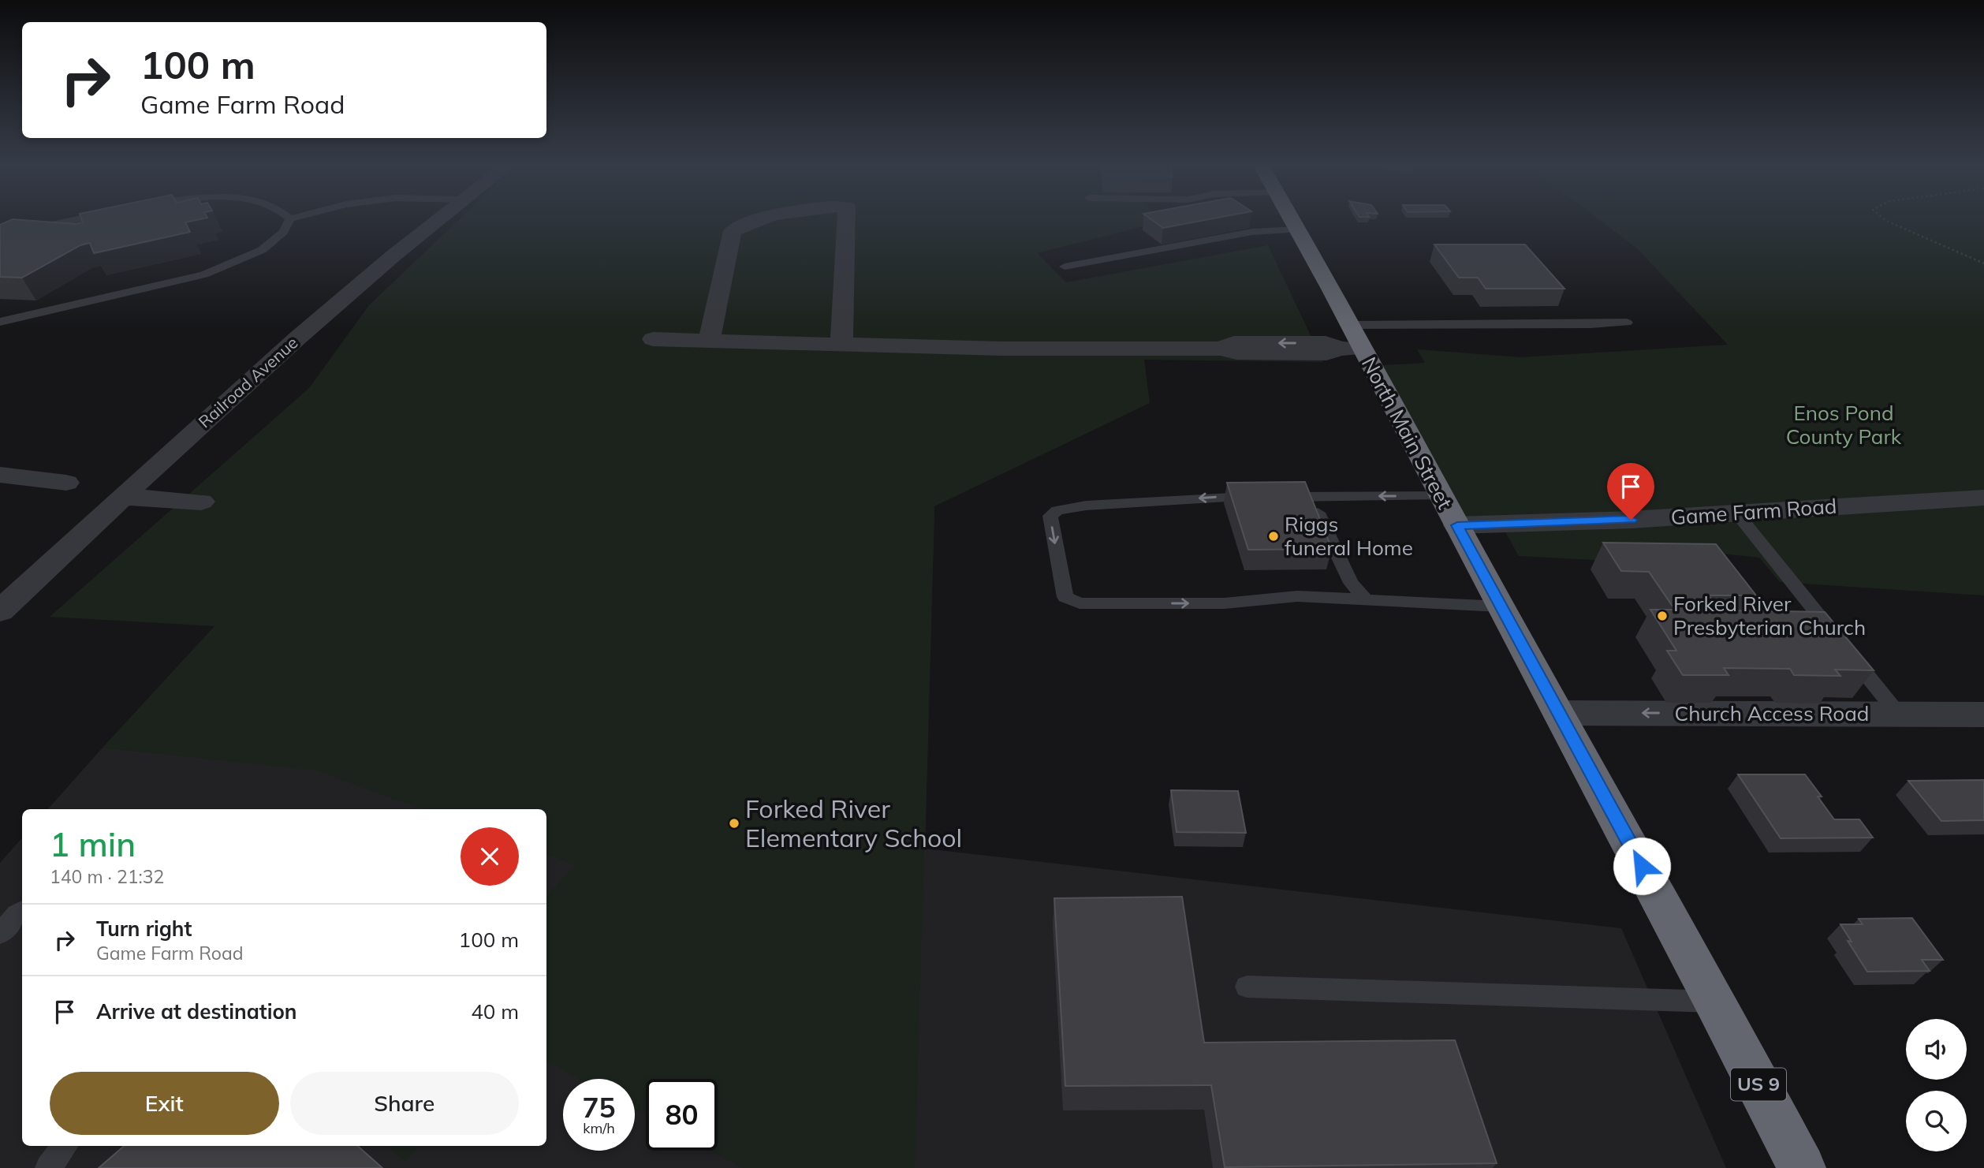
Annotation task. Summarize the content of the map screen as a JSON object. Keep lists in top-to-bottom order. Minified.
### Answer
{"streets":{"highway":["North Main Street","US 9"],"street":["Railroad Avenue","Game Farm Road","Church Access Road"]},"crossings":[["North Main Street","Game Farm Road"],["North Main Street","Church Access Road"]],"one_way":["Church Access Road"],"parks":["Enos Pond County Park"],"places":["Riggs funeral Home","Forked River Presbyterian Church","Forked River Elementary School"],"page":{"turn":["100 m","Game Farm Road"],"heading":["1 min","140 m · 21:32"],"list":[{"name":"Turn right","note":"Game Farm Road","value":"100 m"},{"name":"Arrive at destination","value":"40 m"}],"buttons":["Exit","Share"],"speed":"75 km/h","limit":"80"}}
